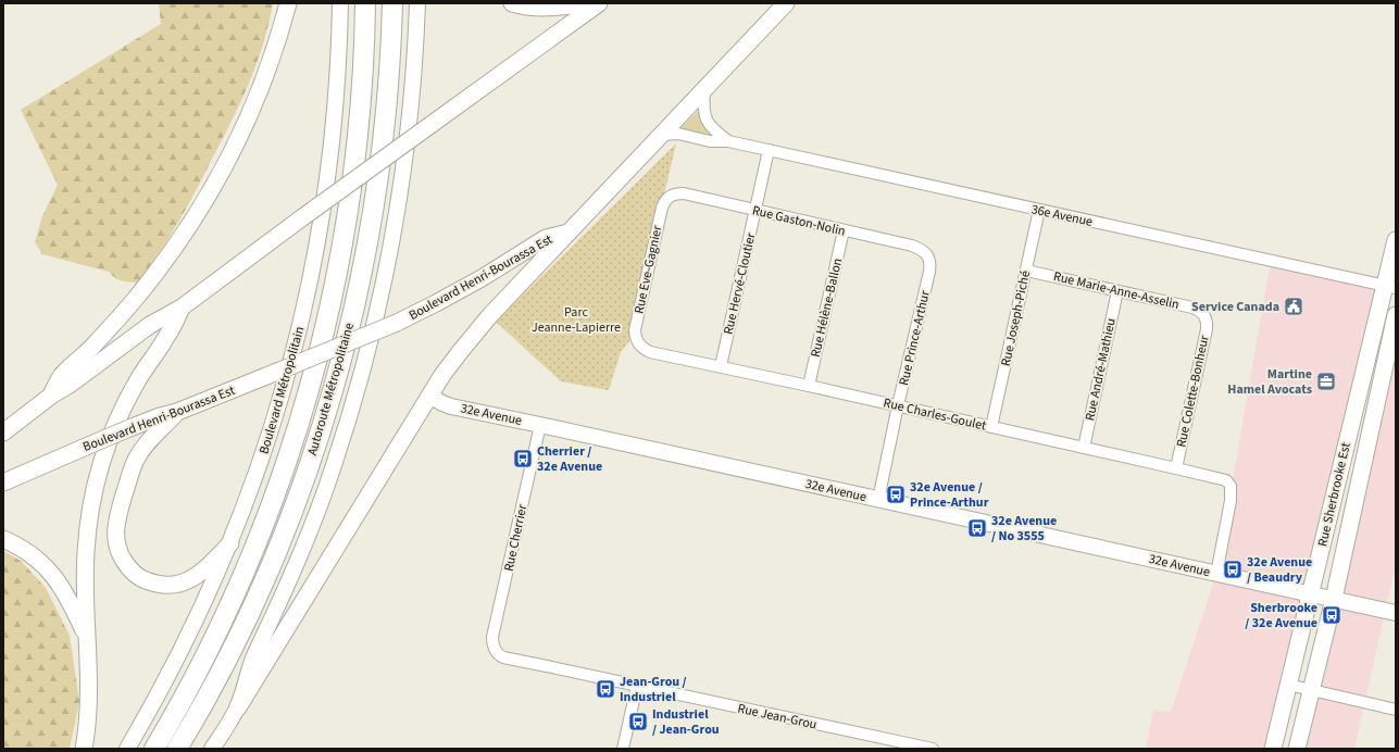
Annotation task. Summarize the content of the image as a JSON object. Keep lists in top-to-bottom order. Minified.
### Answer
{"streets":{"highway":["Autoroute Métropolitaine"],"main road":["Boulevard Henri-Bourassa Est","Boulevard Métropolitain","32e Avenue","Rue Sherbrooke Est"],"street":["36e Avenue","Rue Gaston-Nolin","Rue Eve-Gagnier","Rue Hervé-Cloutier","Rue Marie-Anne-Asselin","Rue Hélène-Ballon","Rue Joseph-Piché","Rue Prince-Arthur","Rue André-Mathieu","Rue Colette-Bonheur","Rue Charles-Goulet","Rue Cherrier","Rue Jean-Grou"]},"crossings":[["36e Avenue","Boulevard Henri-Bourassa Est"],["36e Avenue","Rue Hervé-Cloutier"],["36e Avenue","Rue Joseph-Piché"],["36e Avenue","Rue Sherbrooke Est"],["Rue Gaston-Nolin","Rue Eve-Gagnier"],["Rue Gaston-Nolin","Rue Hervé-Cloutier"],["Rue Gaston-Nolin","Rue Hélène-Ballon"],["Rue Gaston-Nolin","Rue Prince-Arthur"],["Rue Eve-Gagnier","Rue Charles-Goulet"],["Rue Hervé-Cloutier","Rue Charles-Goulet"],["Rue Marie-Anne-Asselin","Rue Joseph-Piché"],["Rue Marie-Anne-Asselin","Rue André-Mathieu"],["Rue Marie-Anne-Asselin","Rue Colette-Bonheur"],["Rue Hélène-Ballon","Rue Charles-Goulet"],["Rue Joseph-Piché","Rue Charles-Goulet"],["Rue Prince-Arthur","32e Avenue"],["Rue Prince-Arthur","Rue Charles-Goulet"],["Rue André-Mathieu","Rue Charles-Goulet"],["Rue Colette-Bonheur","Rue Charles-Goulet"],["32e Avenue","Rue Charles-Goulet"],["32e Avenue","Rue Sherbrooke Est"],["32e Avenue","Rue Cherrier"],["Rue Cherrier","Rue Jean-Grou"]],"parks":["Parc Jeanne-Lapierre"],"places":{"public building":["Service Canada"],"office":["Martine Hamel Avocats"],"bus stop":["Cherrier / 32e Avenue","32e Avenue / Prince-Arthur","32e Avenue / No 3555","32e Avenue / Beaudry","Sherbrooke / 32e Avenue","Jean-Grou / Industriel","Industriel / Jean-Grou"]}}
